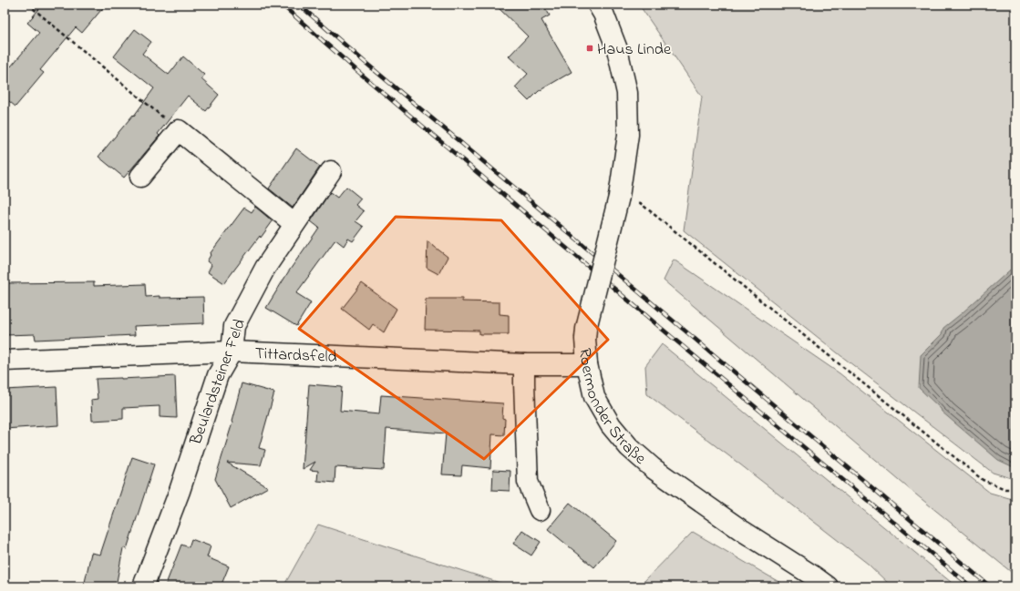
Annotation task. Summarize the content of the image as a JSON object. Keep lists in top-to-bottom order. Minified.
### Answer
{"streets":{"street":["Tittardsfeld","Beulardsteiner Feld","Roermonder Straße"]},"crossings":[["Tittardsfeld","Beulardsteiner Feld"],["Tittardsfeld","Roermonder Straße"]],"places":{"transit":["Haus Linde"]}}
